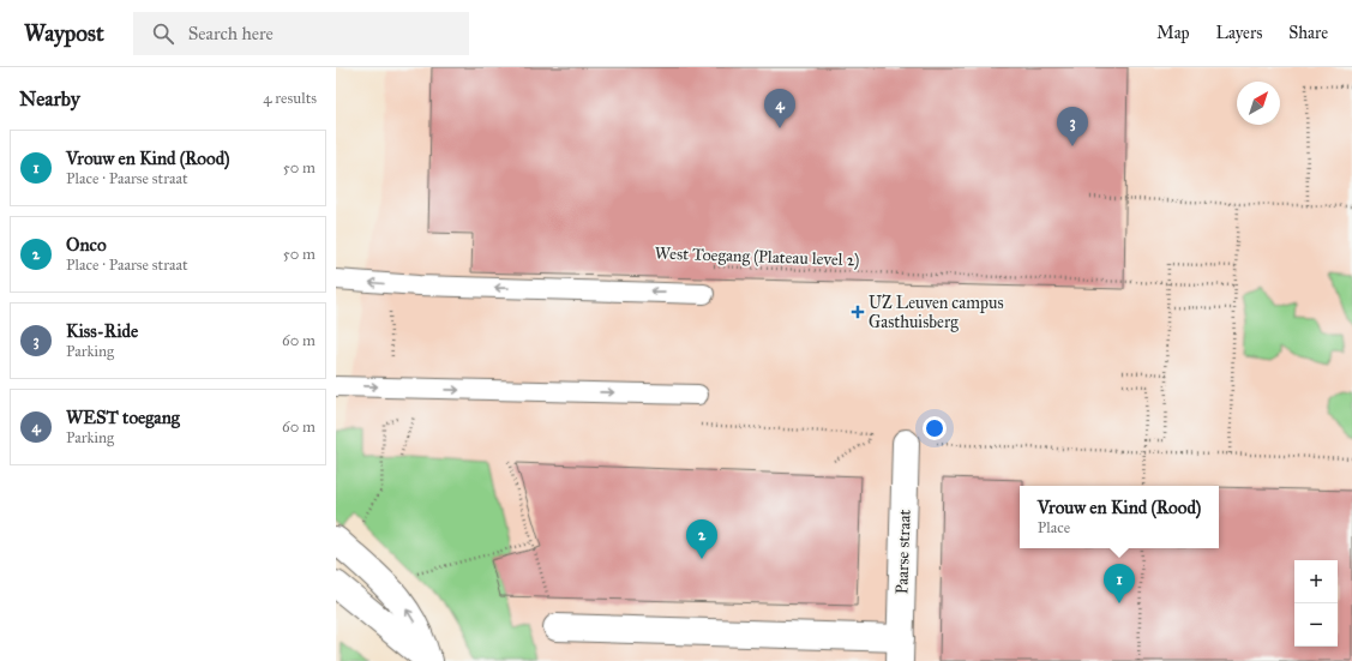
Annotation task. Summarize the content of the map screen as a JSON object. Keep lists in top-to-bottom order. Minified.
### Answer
{"streets":{"street":["Paarse straat"],"path":["West Toegang (Plateau level 2)"]},"places":{"health":["UZ Leuven campus Gasthuisberg"]},"north":"top right","page":{"header":"Waypost","search":"Search here","nav":["Map","Layers","Share"],"heading":["Nearby","4 results"],"pins":["4","3","2","1"],"list":[{"mark":"1","name":"Vrouw en Kind (Rood)","note":"Place · Paarse straat","value":"50 m"},{"mark":"2","name":"Onco","note":"Place · Paarse straat","value":"50 m"},{"mark":"3","name":"Kiss-Ride","note":"Parking","value":"60 m"},{"mark":"4","name":"WEST toegang","note":"Parking","value":"60 m"}],"popup":["Vrouw en Kind (Rood)","Place"],"map_buttons":["+","−"]}}
